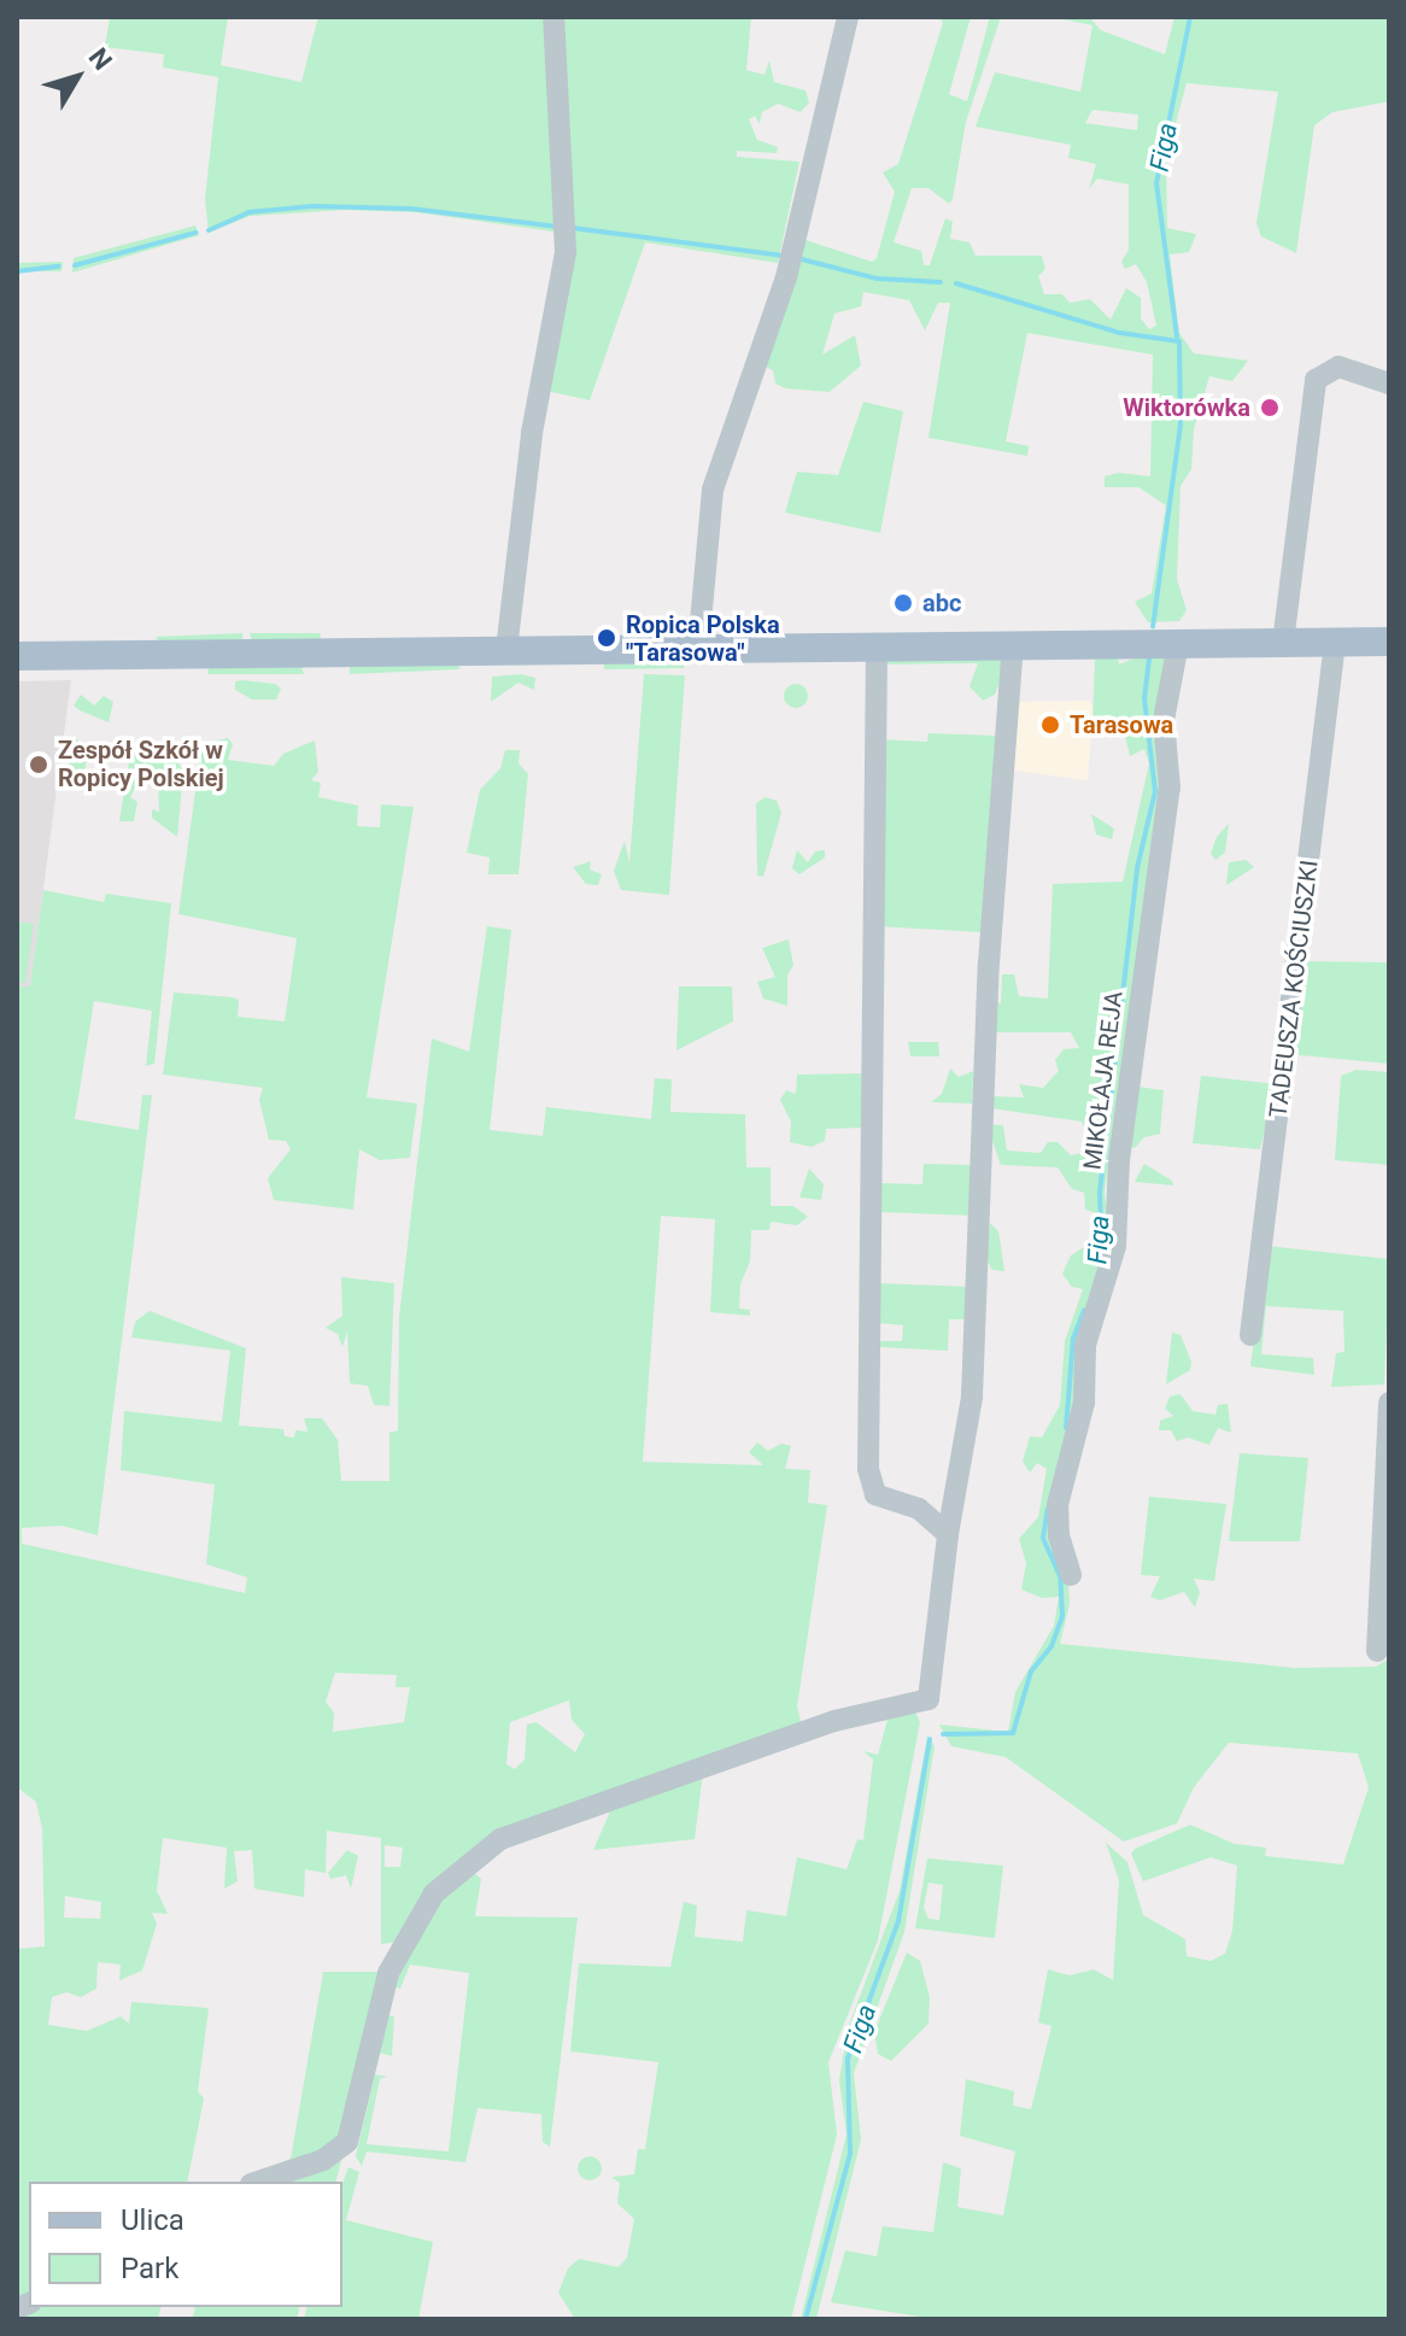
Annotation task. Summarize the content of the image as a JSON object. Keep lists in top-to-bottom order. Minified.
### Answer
{"streets":{"street":["TADEUSZA KOŚCIUSZKI","MIKOŁAJA REJA"]},"water":["Figa"],"places":["Wiktorówka","abc","Ropica Polska \"Tarasowa\"","Tarasowa","Zespół Szkół w Ropicy Polskiej"],"legend":["Ulica","Park"],"north":"top right"}
